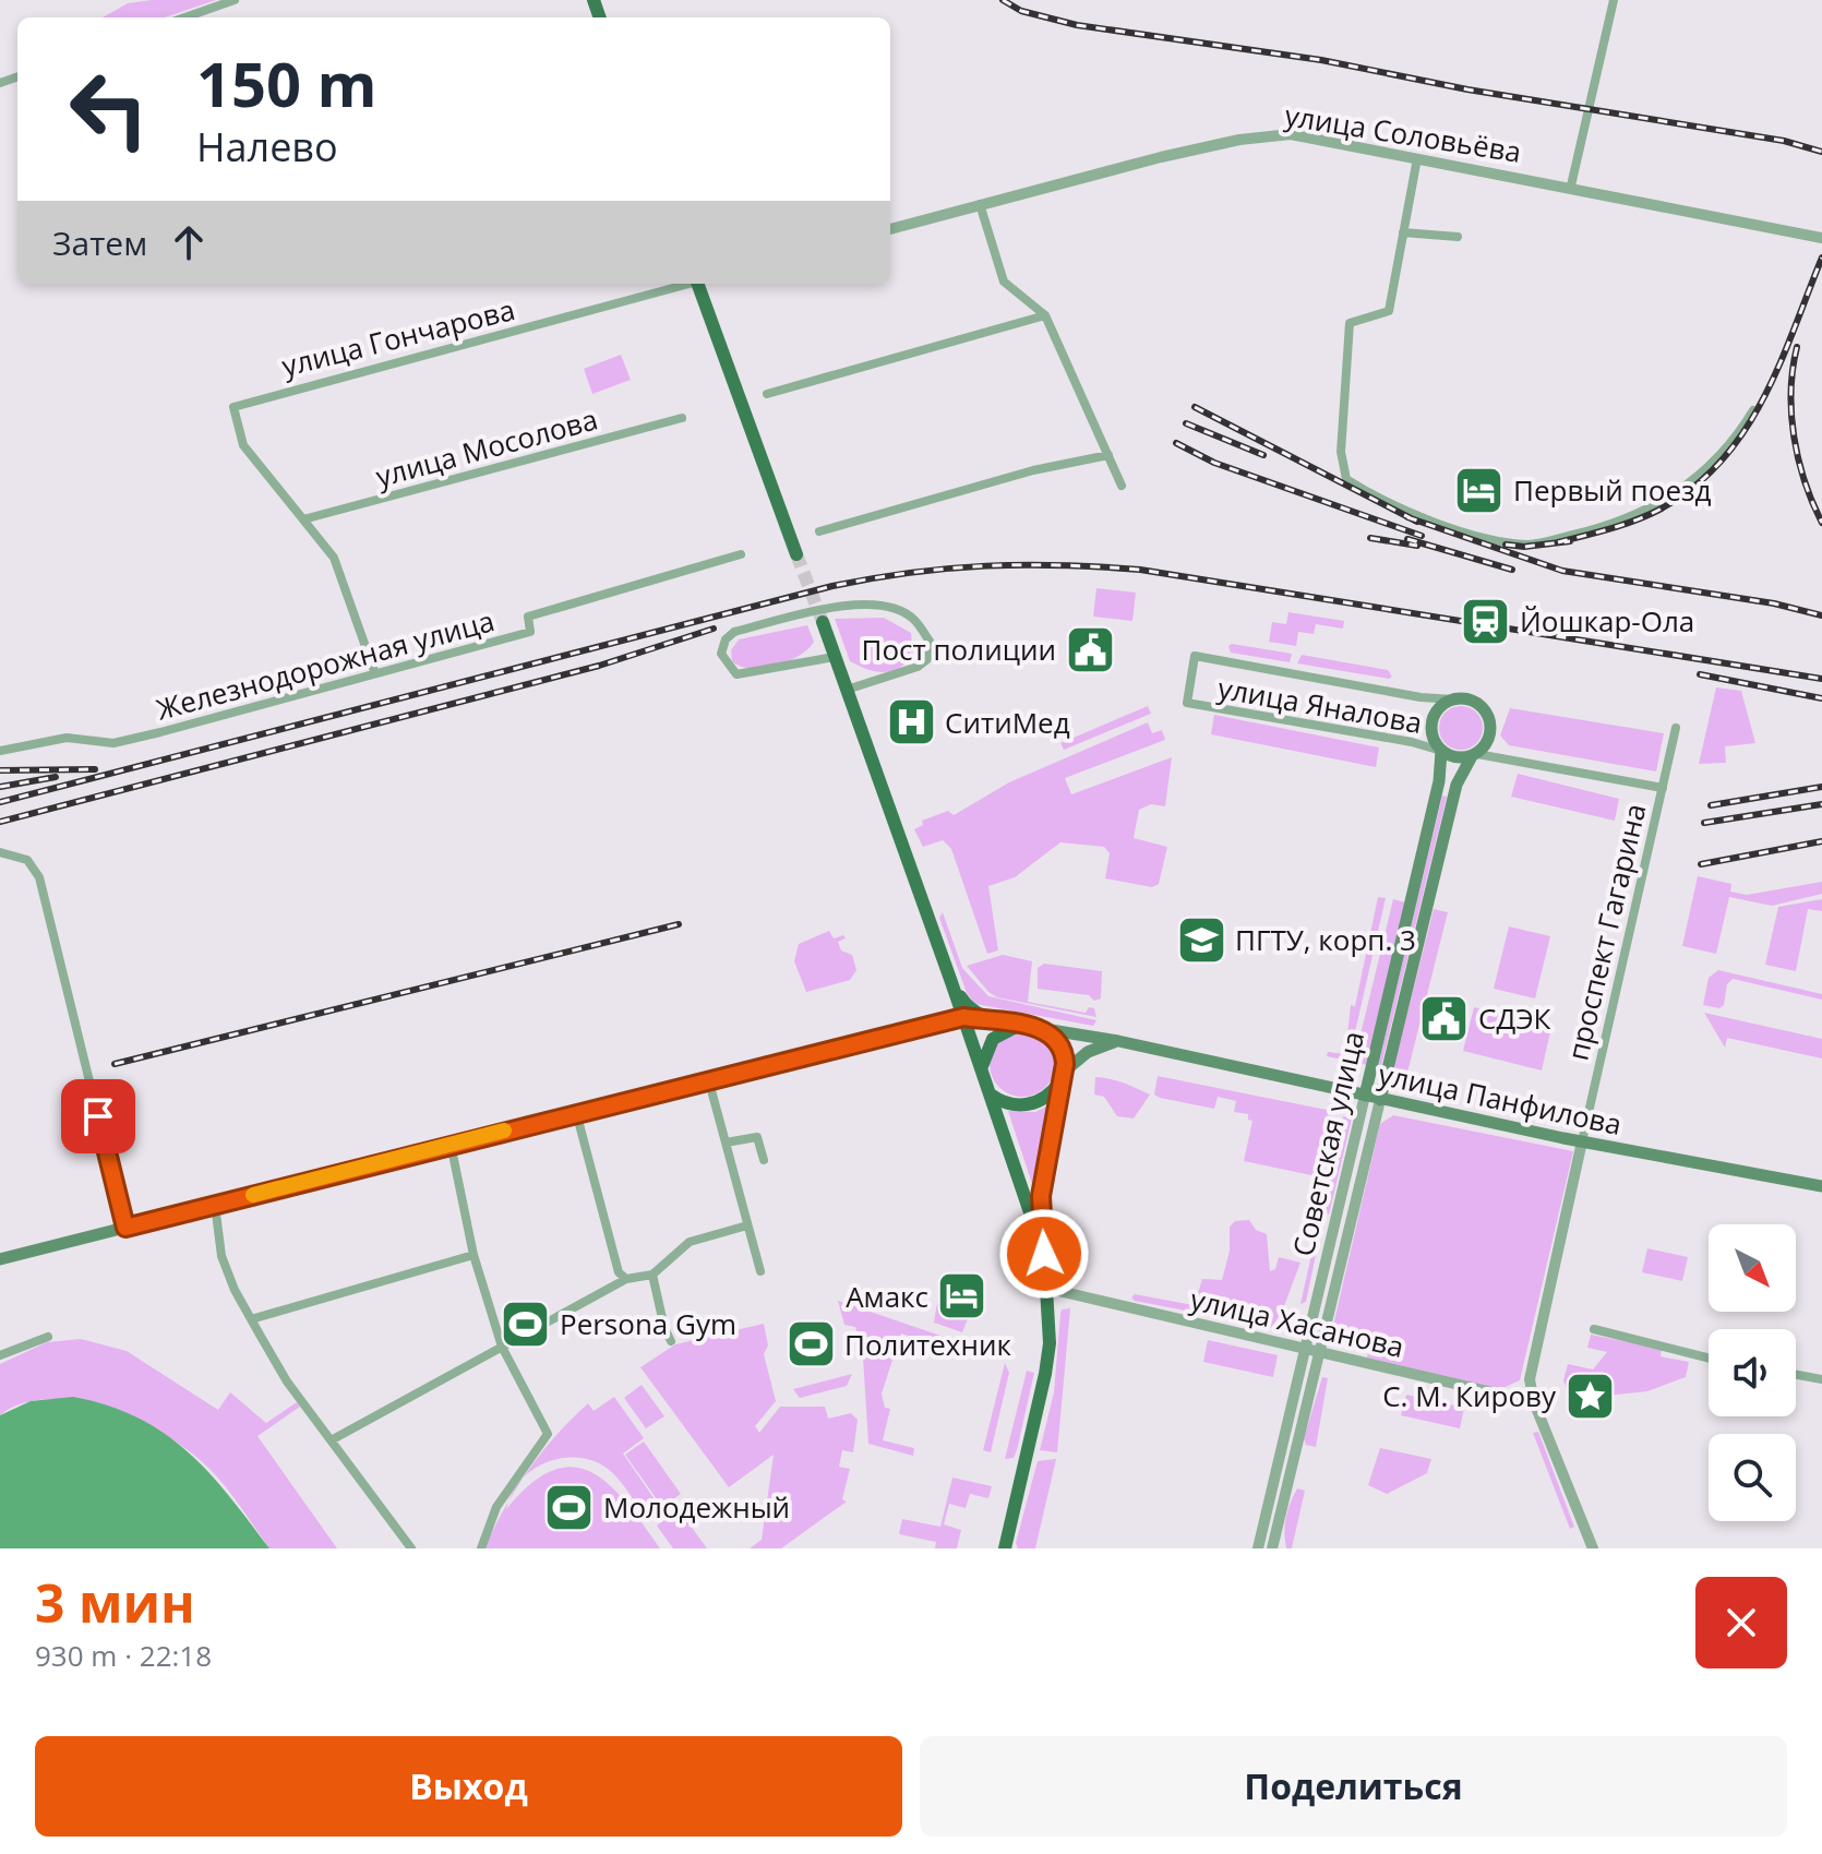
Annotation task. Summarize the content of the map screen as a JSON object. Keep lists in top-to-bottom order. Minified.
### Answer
{"streets":{"main road":["улица Панфилова","Советская улица"],"street":["улица Соловьёва","улица Гончарова","улица Мосолова","Железнодорожная улица","улица Яналова","проспект Гагарина","улица Хасанова"]},"crossings":[["улица Гончарова","улица Мосолова"],["улица Яналова","Советская улица"],["проспект Гагарина","улица Панфилова"],["проспект Гагарина","улица Хасанова"],["улица Панфилова","Советская улица"],["Советская улица","улица Хасанова"]],"places":{"hotel":["Первый поезд","Амакс"],"station":["Йошкар-Ола"],"public building":["Пост полиции","СДЭК"],"hospital":["СитиМед"],"school or university":["ПГТУ, корп. 3"],"sports":["Persona Gym","Политехник","Молодежный"],"place":["С. М. Кирову"]},"north":"bottom right","page":{"turn":["150 m","Налево"],"then":"Затем","heading":["3 мин","930 m · 22:18"],"buttons":["Выход","Поделиться"]}}
